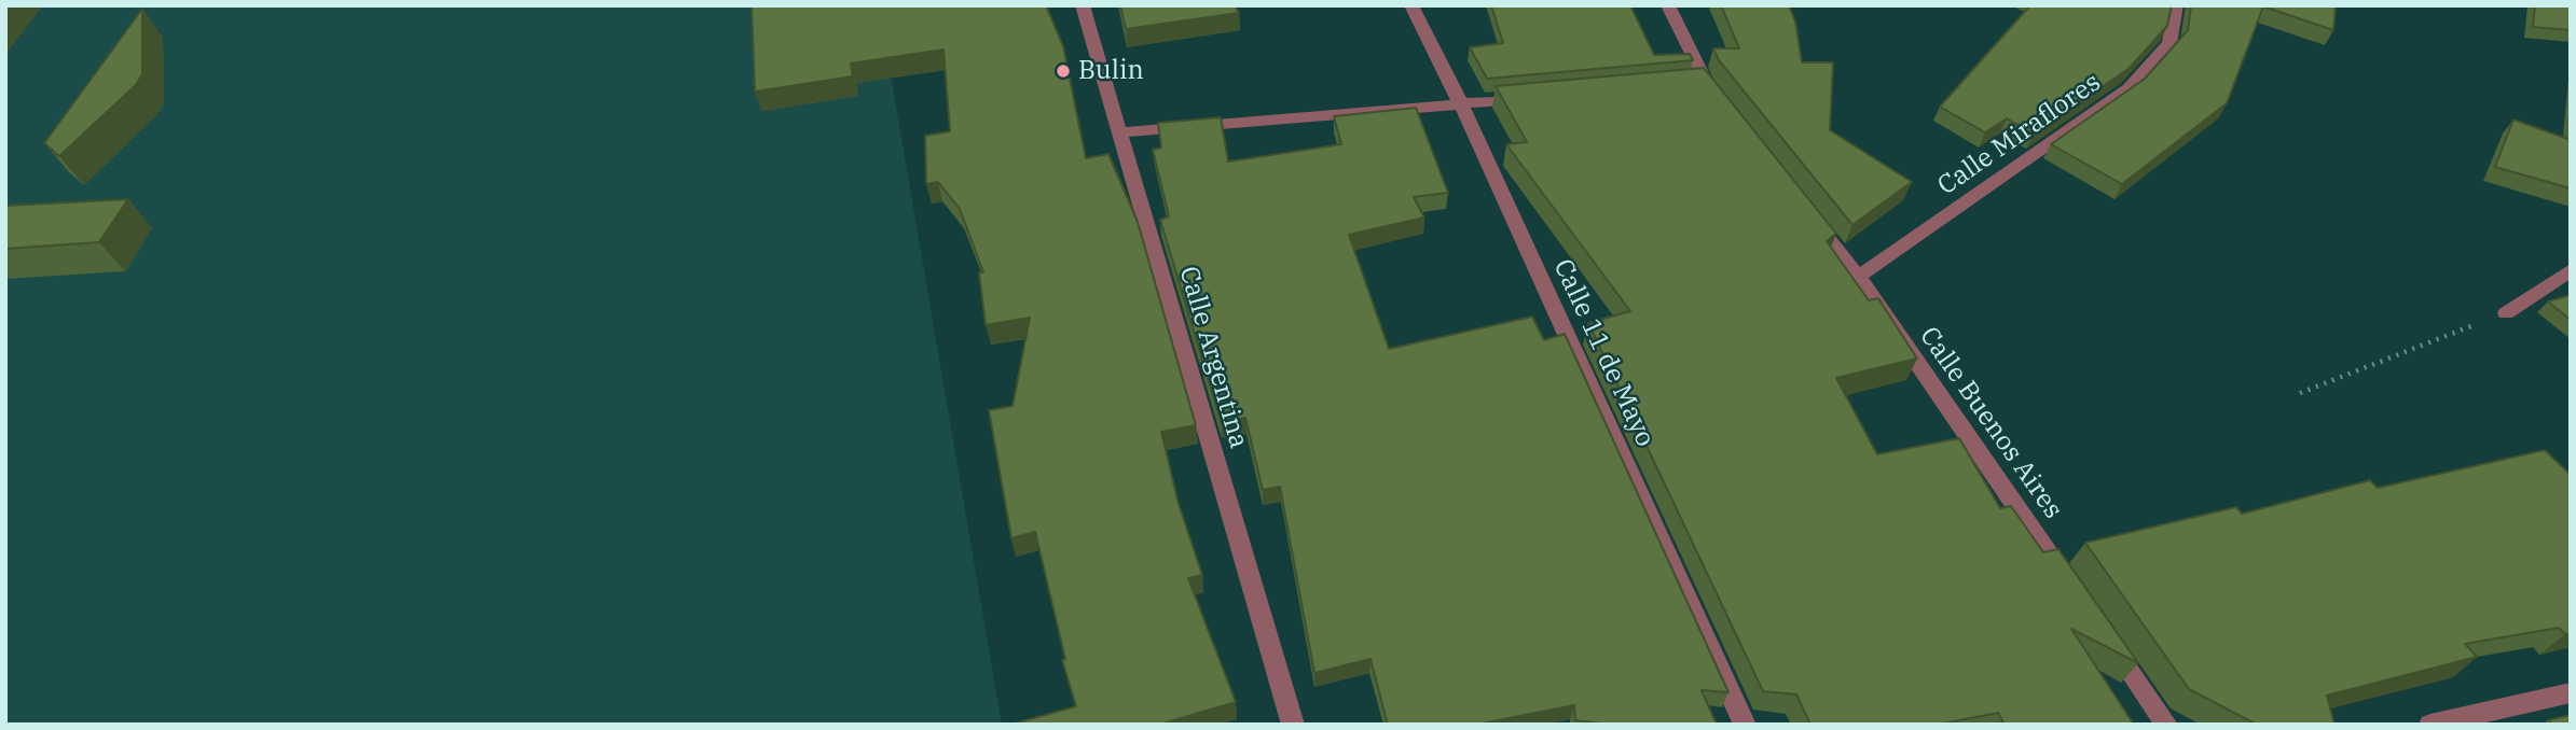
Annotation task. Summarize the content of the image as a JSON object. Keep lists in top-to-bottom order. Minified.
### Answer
{"streets":{"street":["Calle Miraflores","Calle 11 de Mayo","Calle Argentina","Calle Buenos Aires"]},"crossings":[["Calle Miraflores","Calle Buenos Aires"]],"places":["Bulin"]}
